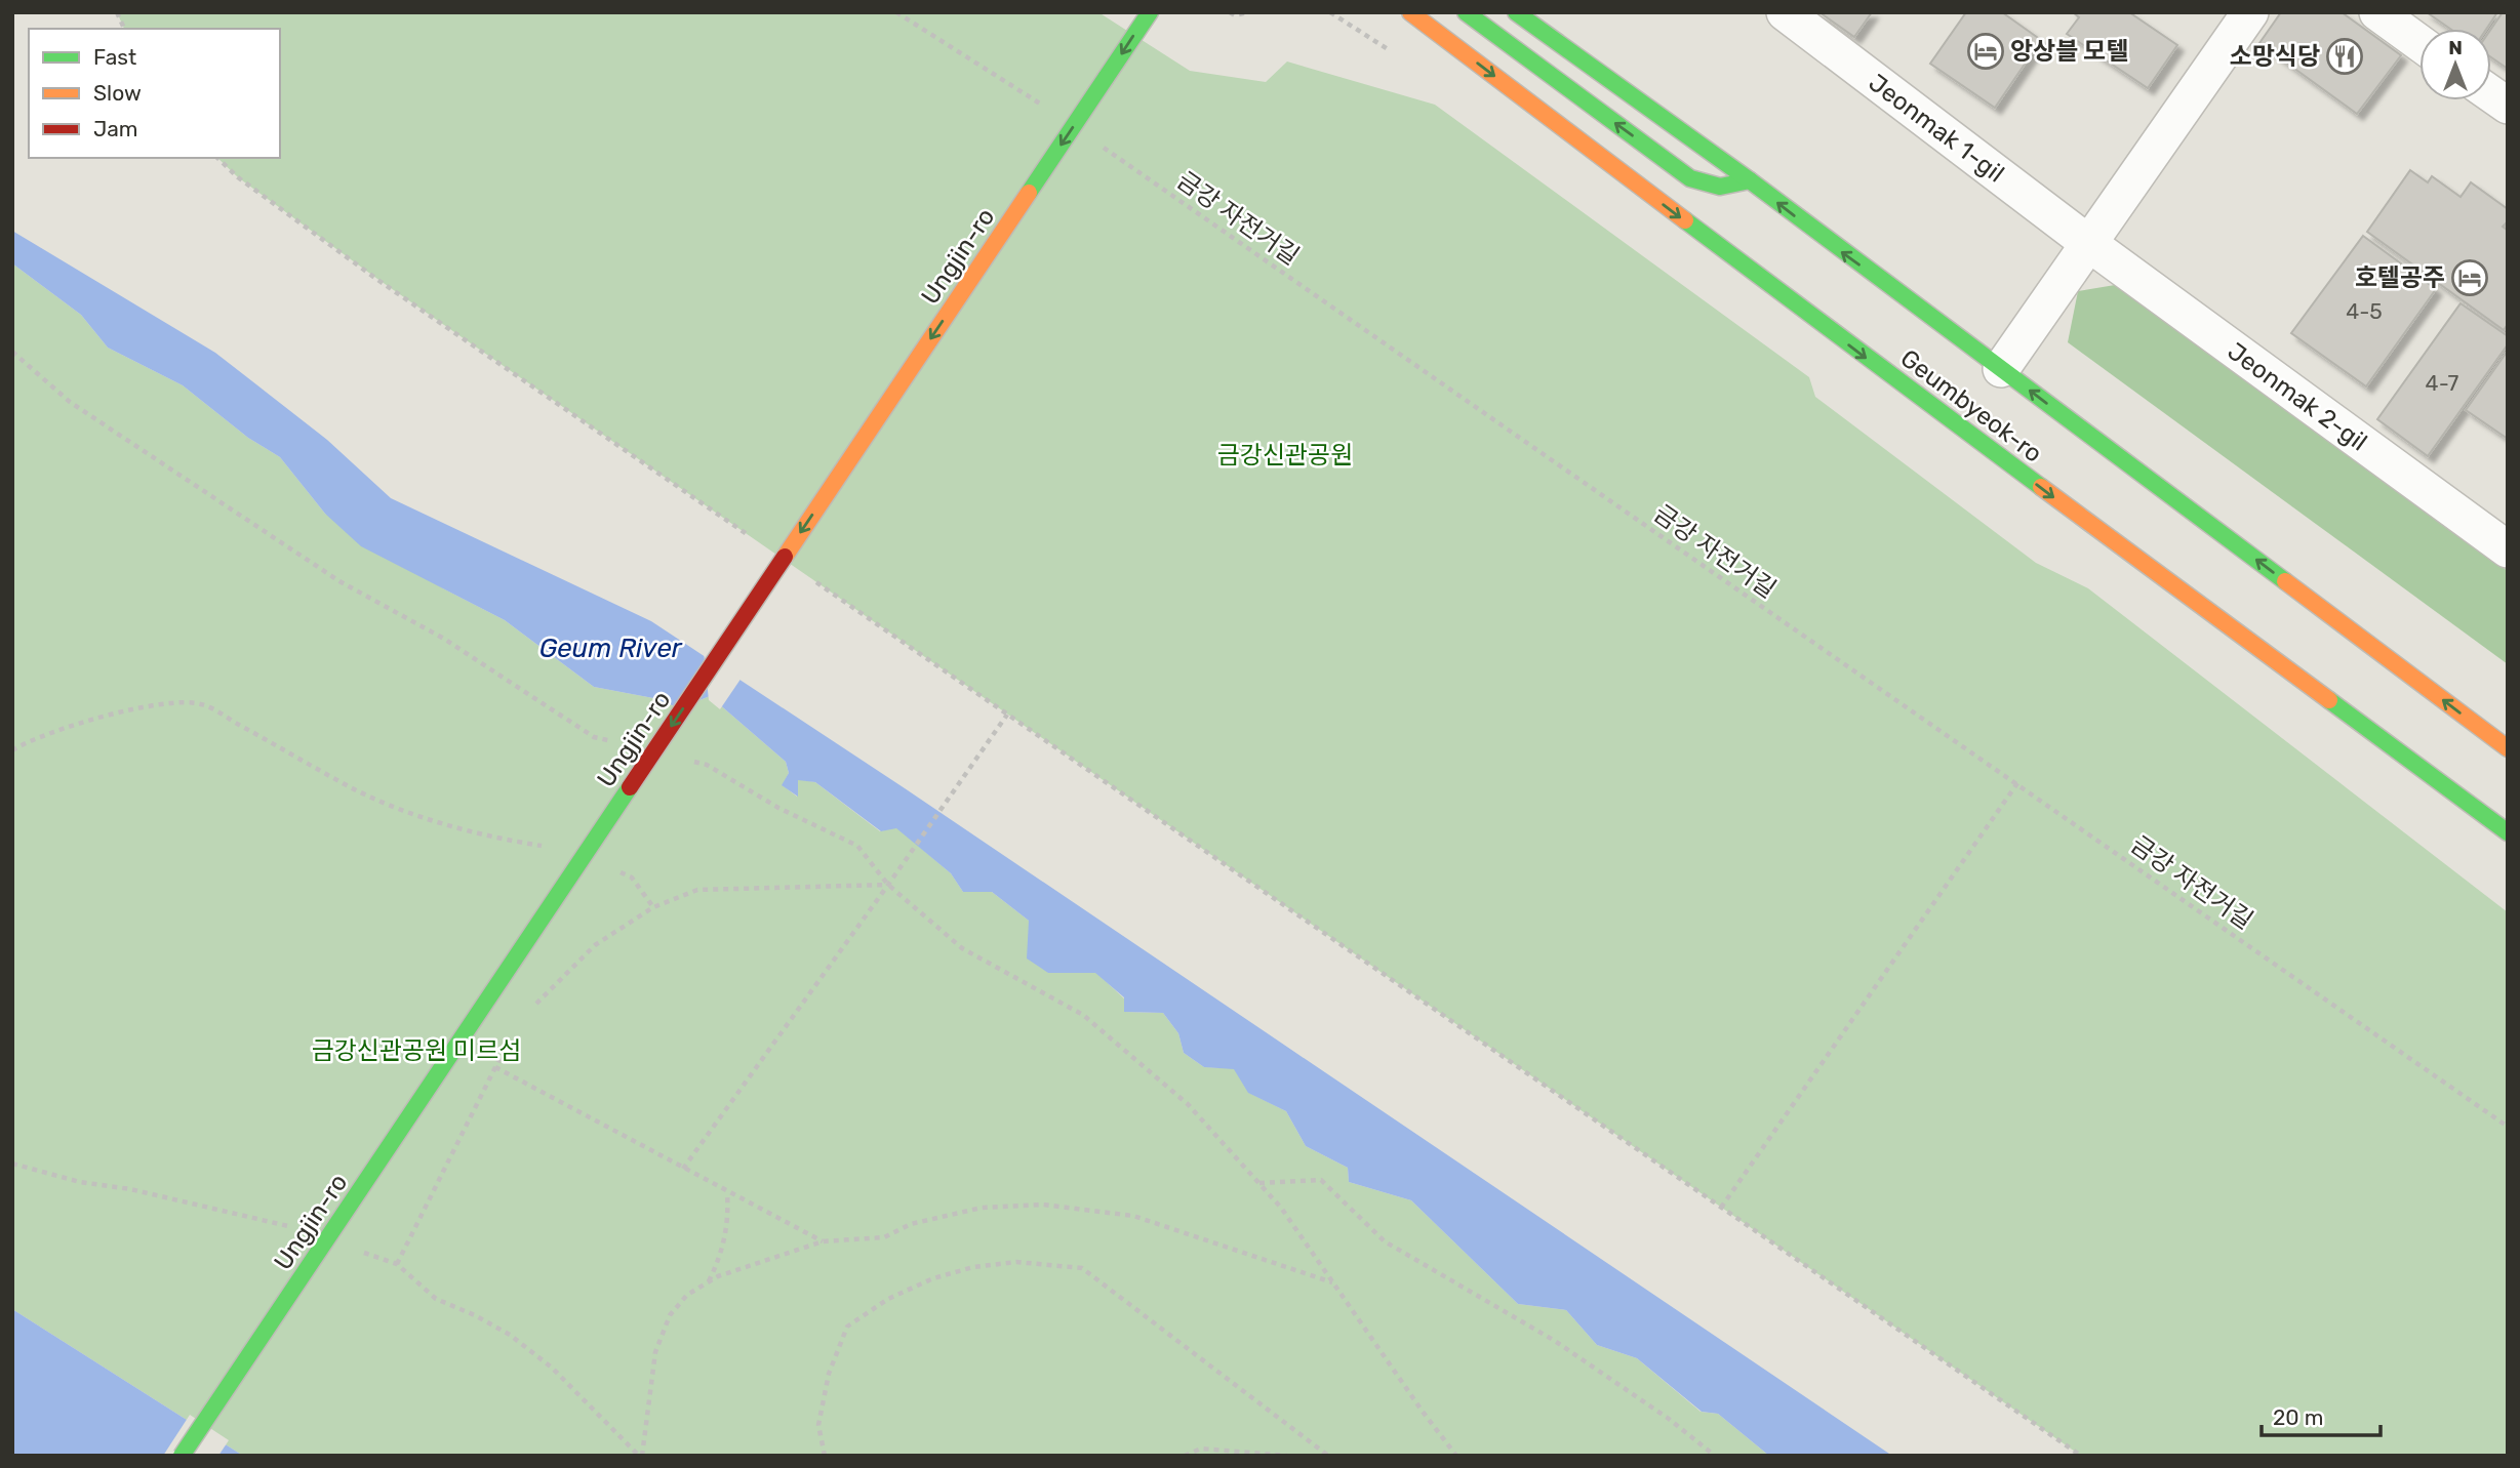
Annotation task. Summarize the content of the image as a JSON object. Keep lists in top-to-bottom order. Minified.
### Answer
{"streets":{"main road":["Ungjin-ro","Geumbyeok-ro"],"street":["Jeonmak 1-gil","Jeonmak 2-gil"],"path":["금강 자전거길"]},"crossings":[["Jeonmak 1-gil","Jeonmak 2-gil"]],"one_way":["Ungjin-ro"],"water":["Geum River"],"parks":["금강신관공원","금강신관공원 미르섬"],"places":{"hotel":["앙상블 모텔","호텔공주"],"restaurant":["소망식당"]},"house_numbers":["4-5","4-7"],"legend":["Fast","Slow","Jam"],"scale_bar":"20 m","north":"top"}
